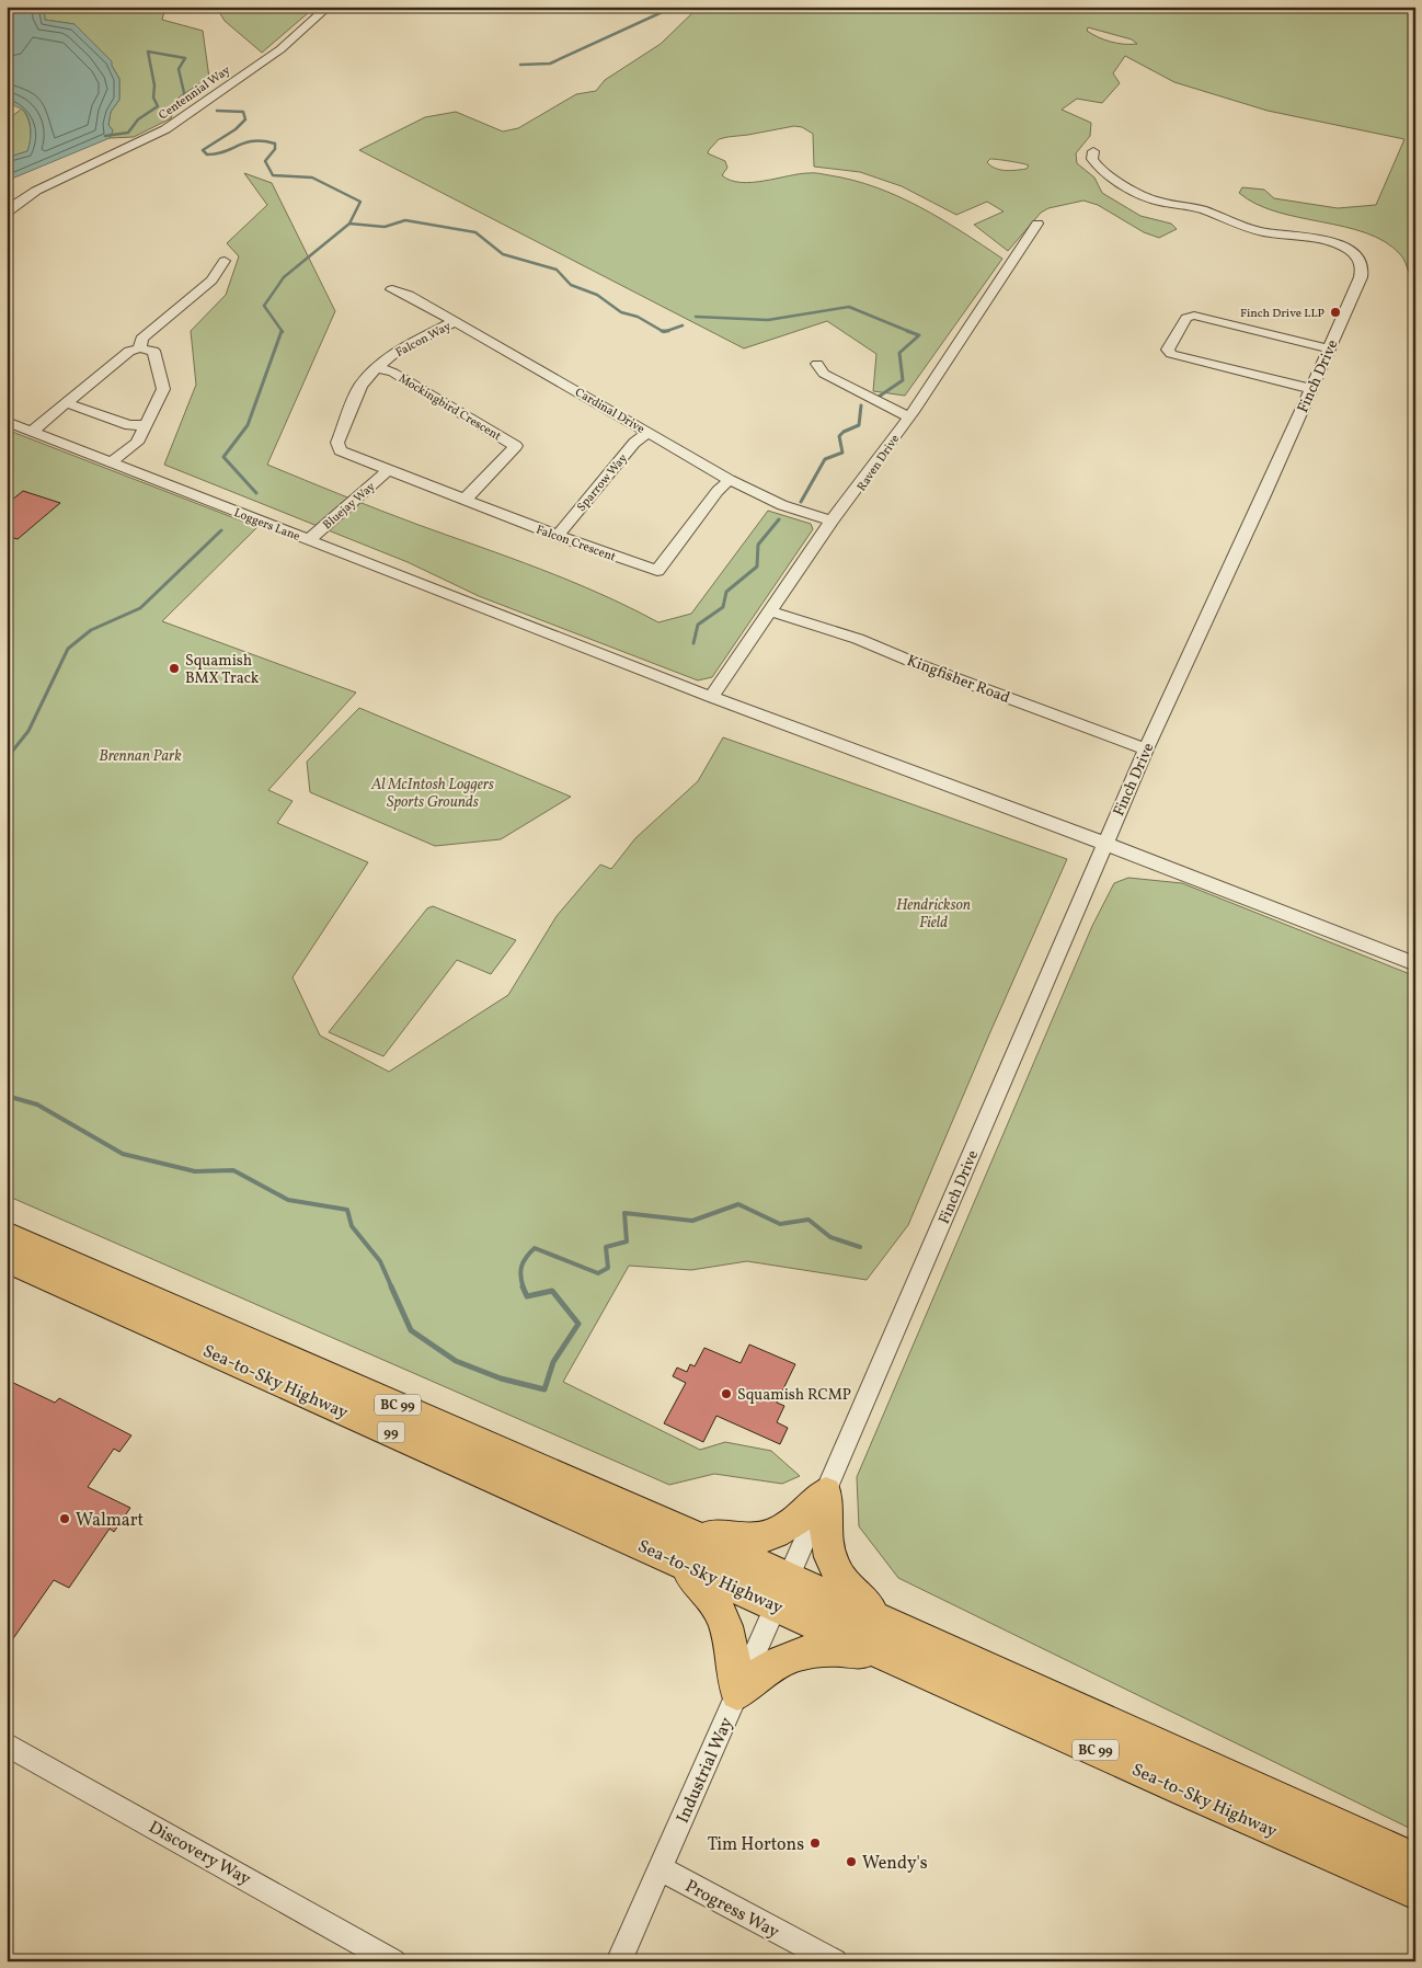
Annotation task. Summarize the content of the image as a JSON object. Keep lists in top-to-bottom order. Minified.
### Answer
{"streets":{"highway":["Sea-to-Sky Highway","BC 99","99"],"street":["Centennial Way","Falcon Way","Finch Drive","Mockingbird Crescent","Cardinal Drive","Raven Drive","Sparrow Way","Bluejay Way","Loggers Lane","Falcon Crescent","Kingfisher Road","Industrial Way","Discovery Way","Progress Way"]},"crossings":[["Falcon Way","Mockingbird Crescent"],["Falcon Way","Cardinal Drive"],["Falcon Way","Bluejay Way"],["Falcon Way","Falcon Crescent"],["Finch Drive","Loggers Lane"],["Finch Drive","Kingfisher Road"],["Finch Drive","Sea-to-Sky Highway"],["Finch Drive","Industrial Way"],["Mockingbird Crescent","Falcon Crescent"],["Cardinal Drive","Raven Drive"],["Cardinal Drive","Sparrow Way"],["Cardinal Drive","Falcon Crescent"],["Raven Drive","Loggers Lane"],["Raven Drive","Kingfisher Road"],["Sparrow Way","Falcon Crescent"],["Bluejay Way","Loggers Lane"],["Bluejay Way","Falcon Crescent"],["Sea-to-Sky Highway","Industrial Way"],["Industrial Way","Progress Way"]],"parks":["Brennan Park","Al McIntosh Loggers Sports Grounds","Hendrickson Field"],"places":["Finch Drive LLP","Squamish BMX Track","Squamish RCMP","Walmart","Tim Hortons","Wendy's"]}
